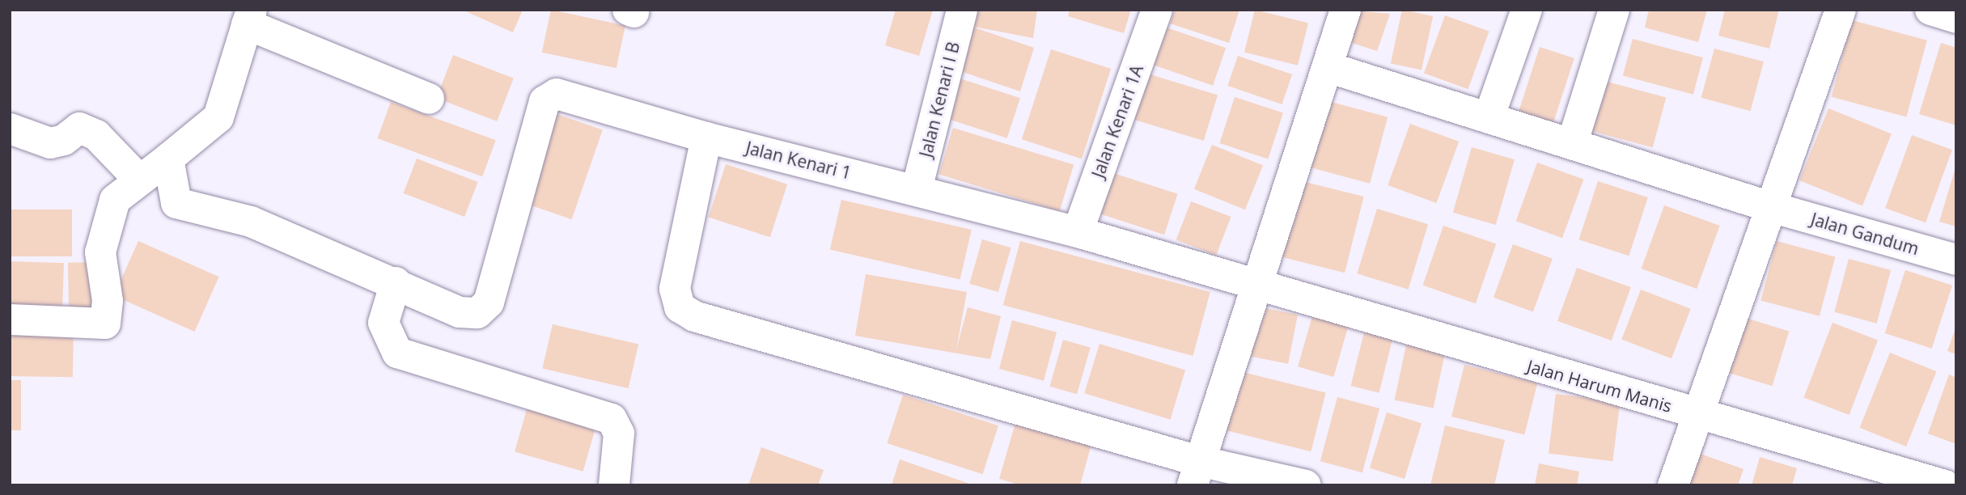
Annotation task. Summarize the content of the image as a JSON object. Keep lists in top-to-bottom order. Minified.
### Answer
{"streets":{"street":["Jalan Kenari I B","Jalan Kenari 1A","Jalan Kenari 1","Jalan Gandum","Jalan Harum Manis"]},"crossings":[["Jalan Kenari I B","Jalan Kenari 1"],["Jalan Kenari 1A","Jalan Kenari 1"],["Jalan Kenari 1","Jalan Harum Manis"]]}
